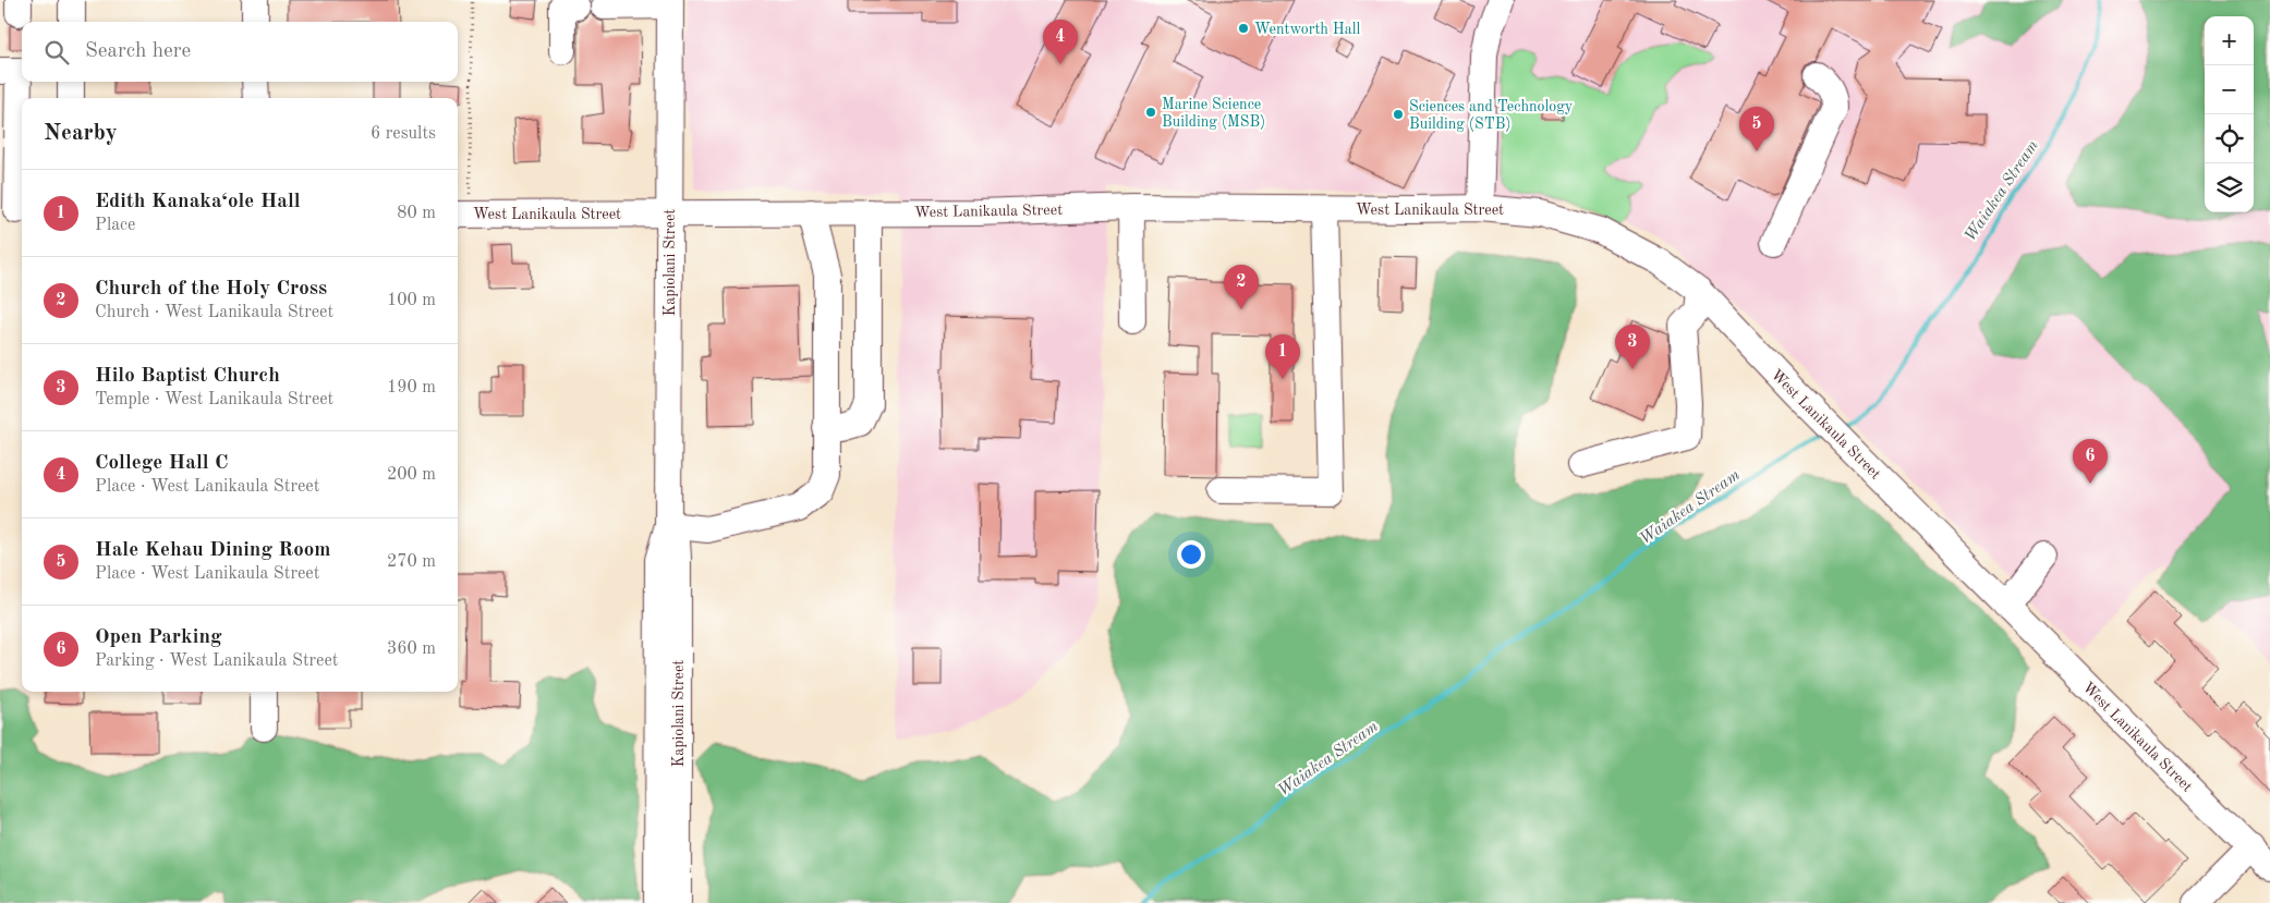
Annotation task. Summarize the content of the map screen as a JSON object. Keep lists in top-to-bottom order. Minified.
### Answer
{"streets":{"street":["West Lanikaula Street","Kapiolani Street"]},"crossings":[["West Lanikaula Street","Kapiolani Street"]],"water":["Waiakea Stream"],"places":["Wentworth Hall","Marine Science Building (MSB)","Sciences and Technology Building (STB)"],"page":{"map_buttons":["+","−"],"pins":["4","5","2","3","1","6"],"search":"Search here","heading":["Nearby","6 results"],"list":[{"mark":"1","name":"Edith Kanaka‘ole Hall","note":"Place","value":"80 m"},{"mark":"2","name":"Church of the Holy Cross","note":"Church · West Lanikaula Street","value":"100 m"},{"mark":"3","name":"Hilo Baptist Church","note":"Temple · West Lanikaula Street","value":"190 m"},{"mark":"4","name":"College Hall C","note":"Place · West Lanikaula Street","value":"200 m"},{"mark":"5","name":"Hale Kehau Dining Room","note":"Place · West Lanikaula Street","value":"270 m"},{"mark":"6","name":"Open Parking","note":"Parking · West Lanikaula Street","value":"360 m"}]}}
